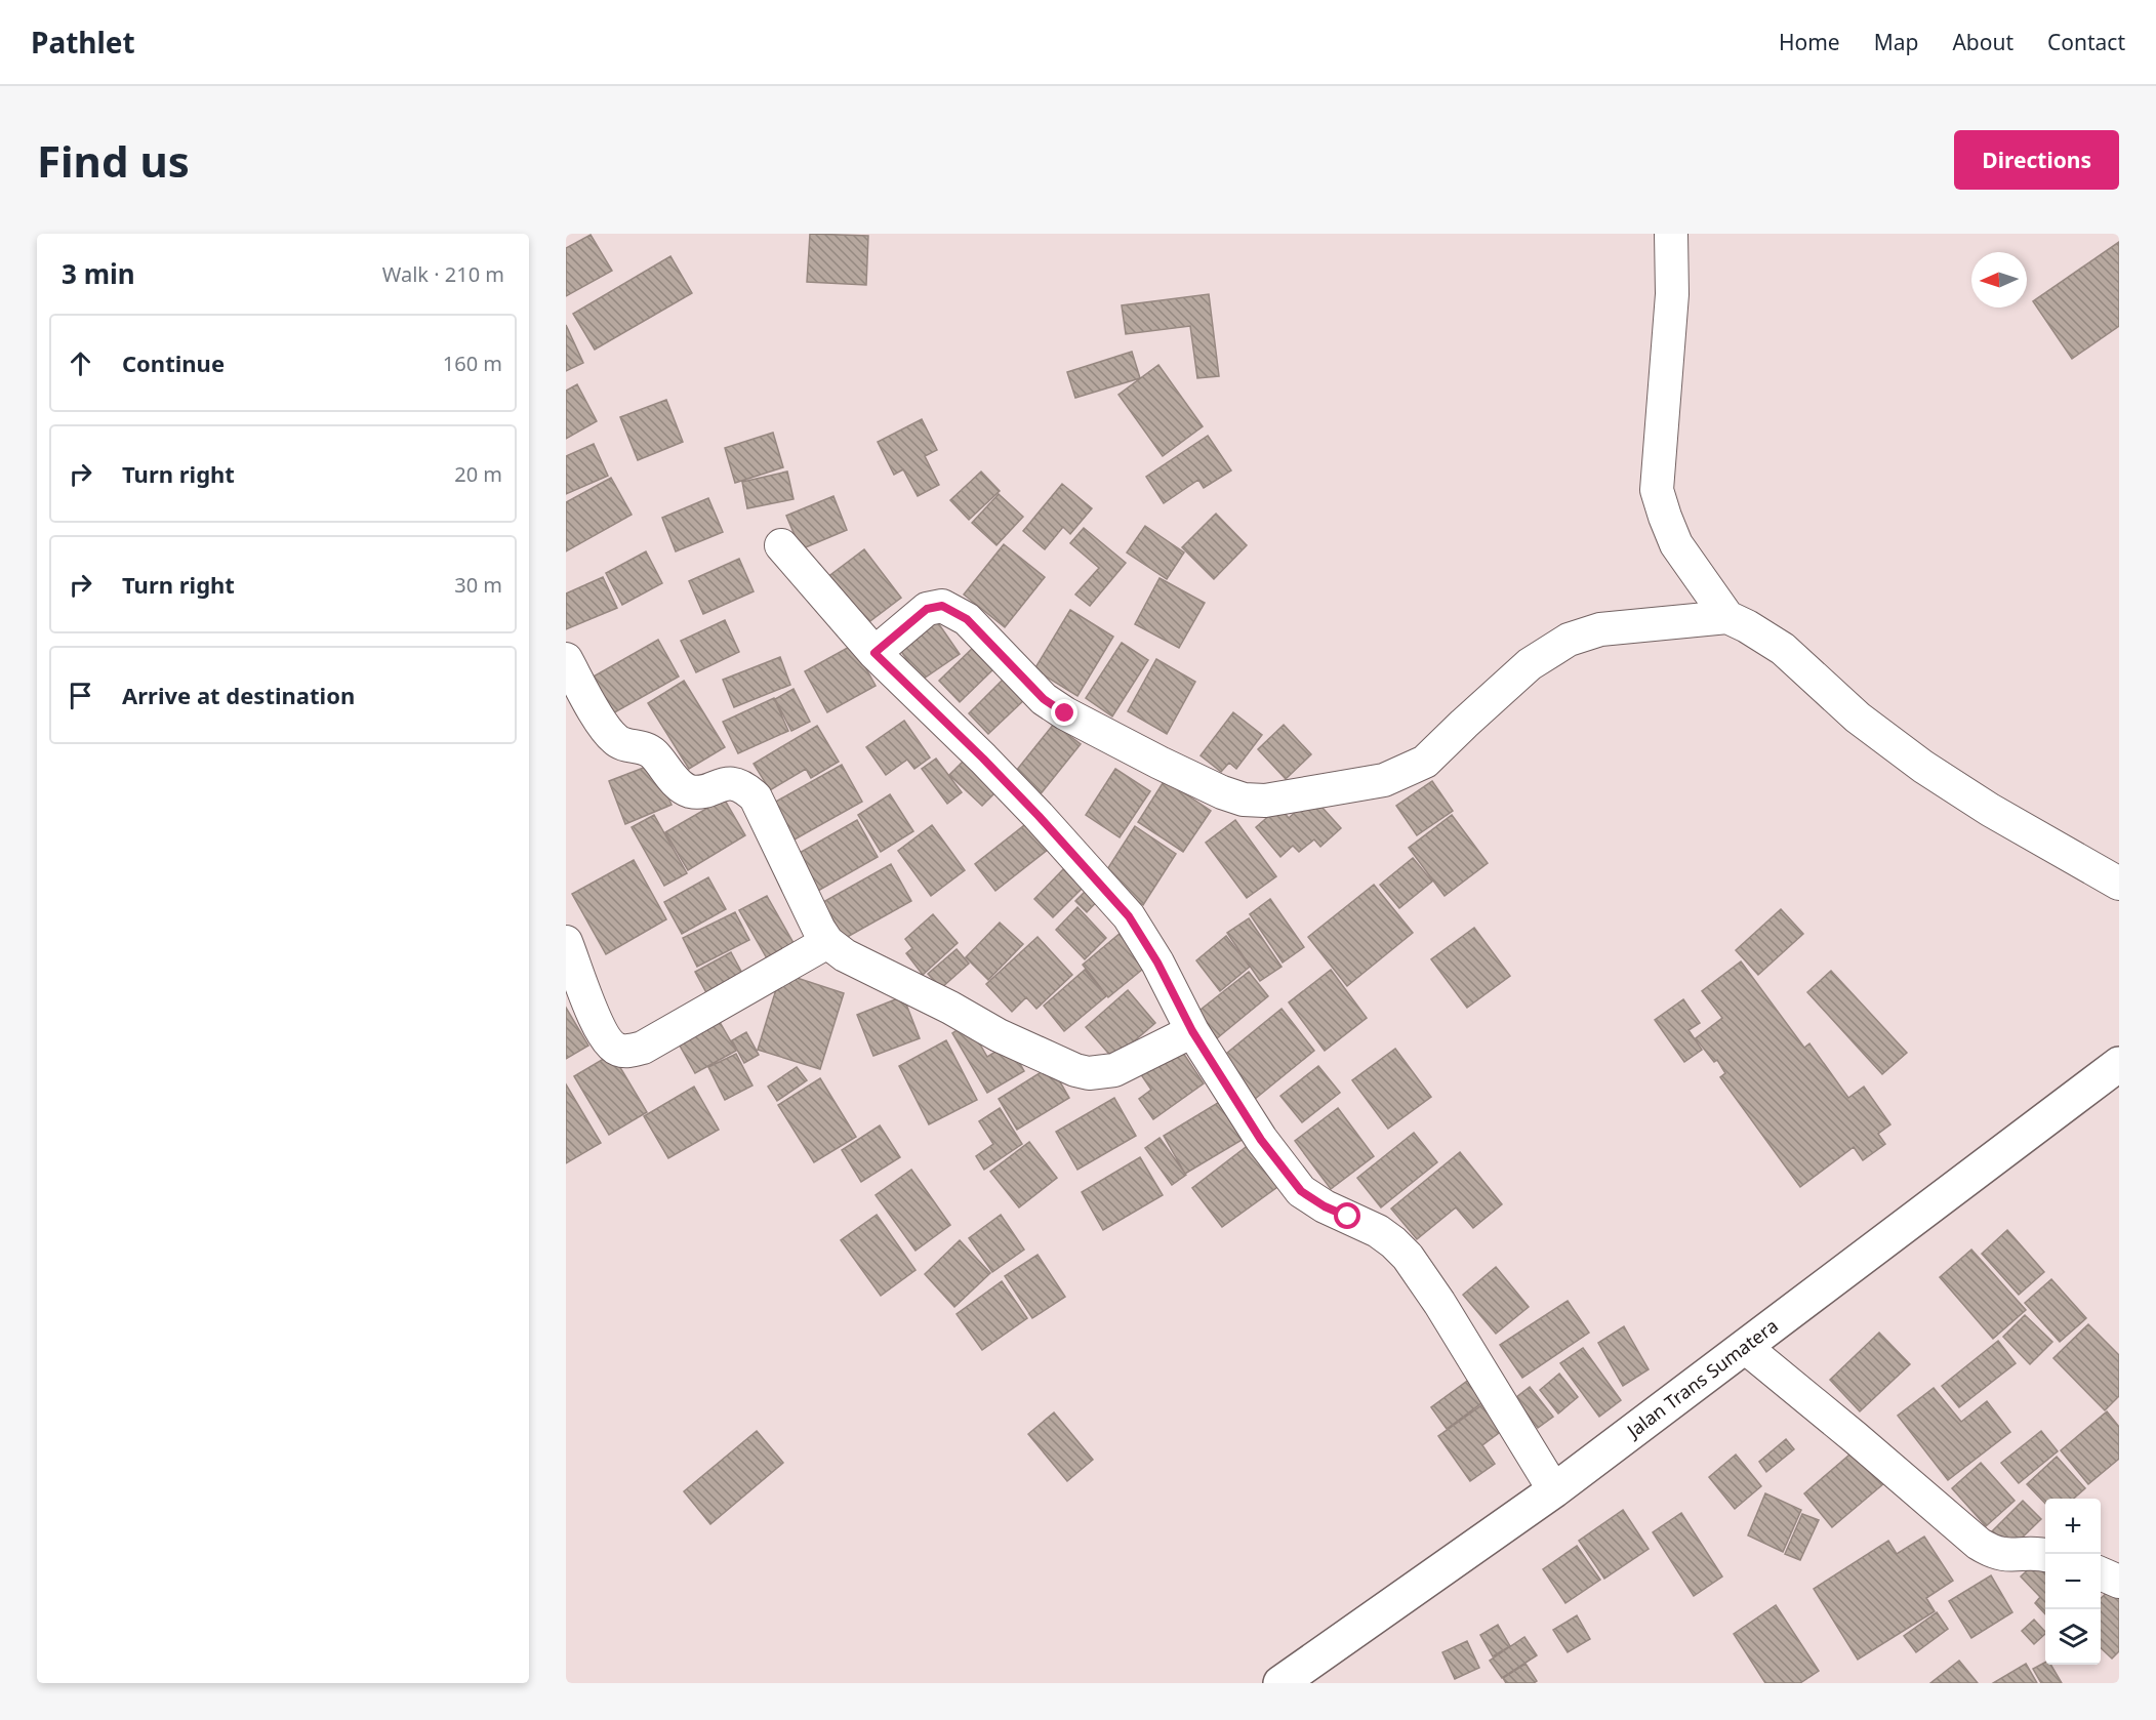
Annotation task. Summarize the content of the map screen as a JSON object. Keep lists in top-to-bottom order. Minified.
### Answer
{"streets":{"highway":["Jalan Trans Sumatera"]},"north":"left","page":{"header":"Pathlet","nav":["Home","Map","About","Contact"],"buttons":"Directions","title":"Find us","heading":["3 min","Walk · 210 m"],"list":[["Continue","160 m"],["Turn right","20 m"],["Turn right","30 m"],"Arrive at destination"],"map_buttons":["+","−"]}}
